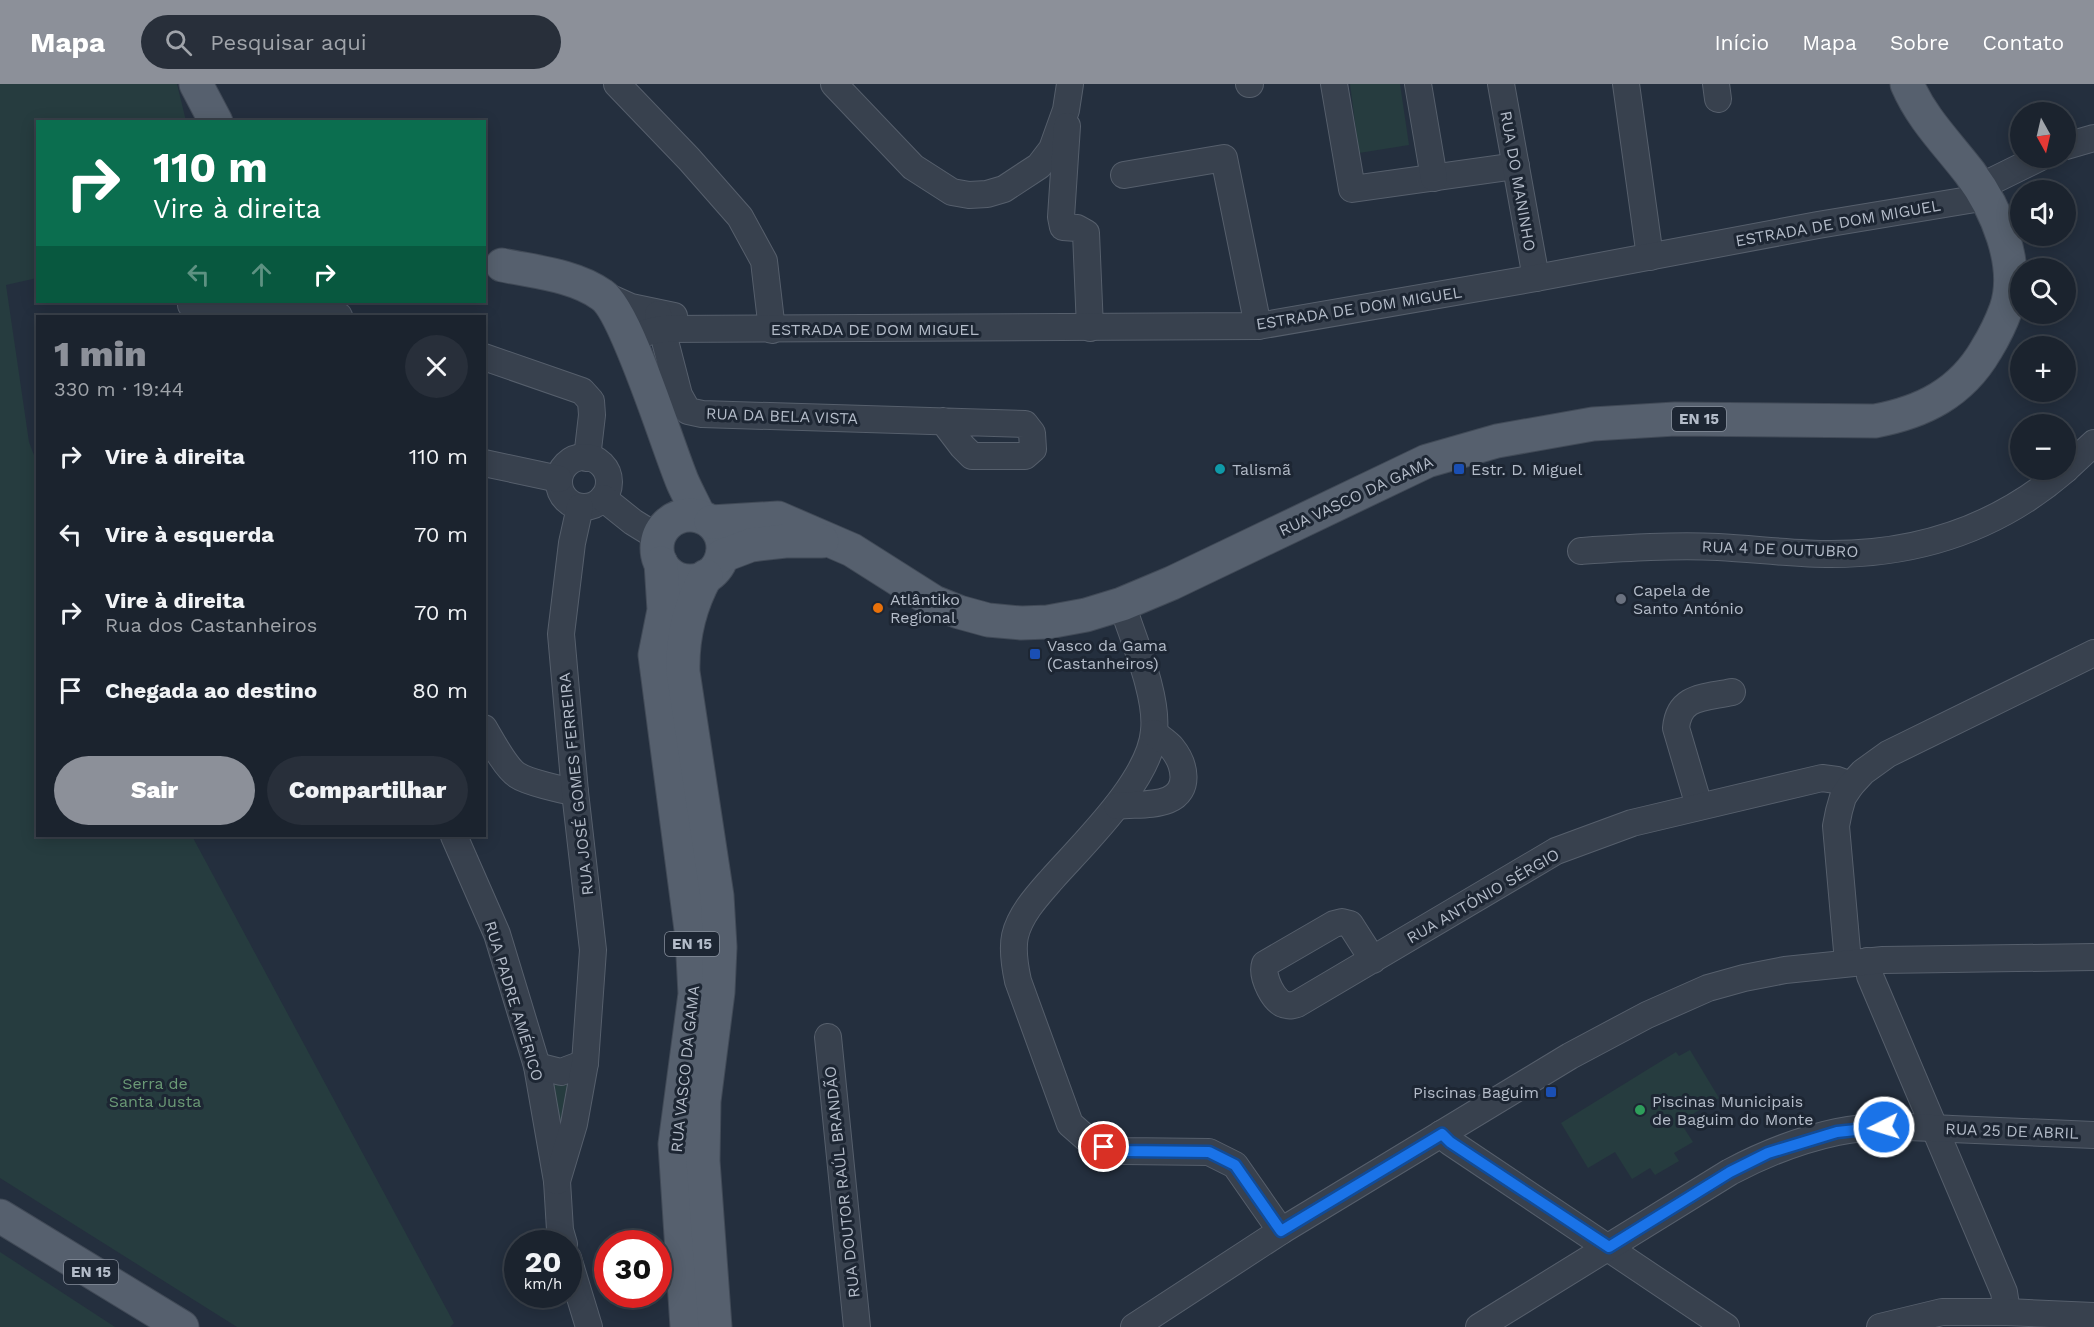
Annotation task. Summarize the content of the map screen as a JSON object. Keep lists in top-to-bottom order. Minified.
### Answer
{"streets":{"main road":["ESTRADA DE DOM MIGUEL","EN 15","RUA VASCO DA GAMA"],"street":["RUA DO MANINHO","RUA DA BELA VISTA","RUA 4 DE OUTUBRO","RUA JOSÉ GOMES FERREIRA","RUA ANTÓNIO SÉRGIO","RUA PADRE AMÉRICO","RUA 25 DE ABRIL","RUA DOUTOR RAÚL BRANDÃO"]},"crossings":[["RUA DO MANINHO","ESTRADA DE DOM MIGUEL"],["ESTRADA DE DOM MIGUEL","RUA DA BELA VISTA"],["ESTRADA DE DOM MIGUEL","RUA VASCO DA GAMA"],["RUA JOSÉ GOMES FERREIRA","RUA PADRE AMÉRICO"]],"parks":["Serra de Santa Justa"],"places":{"other":["Talismã","Capela de Santo António","Atlântiko Regional","Piscinas Municipais de Baguim do Monte"],"transit":["Estr. D. Miguel","Vasco da Gama (Castanheiros)","Piscinas Baguim"]},"north":"bottom","page":{"header":"Mapa","search":"Pesquisar aqui","nav":["Início","Mapa","Sobre","Contato"],"map_buttons":["+","−"],"turn":["110 m","Vire à direita"],"heading":["1 min","330 m · 19:44"],"list":[{"name":"Vire à direita","value":"110 m"},{"name":"Vire à esquerda","value":"70 m"},{"name":"Vire à direita","note":"Rua dos Castanheiros","value":"70 m"},{"name":"Chegada ao destino","value":"80 m"}],"buttons":["Sair","Compartilhar"],"speed":"20 km/h","limit":"30"}}
